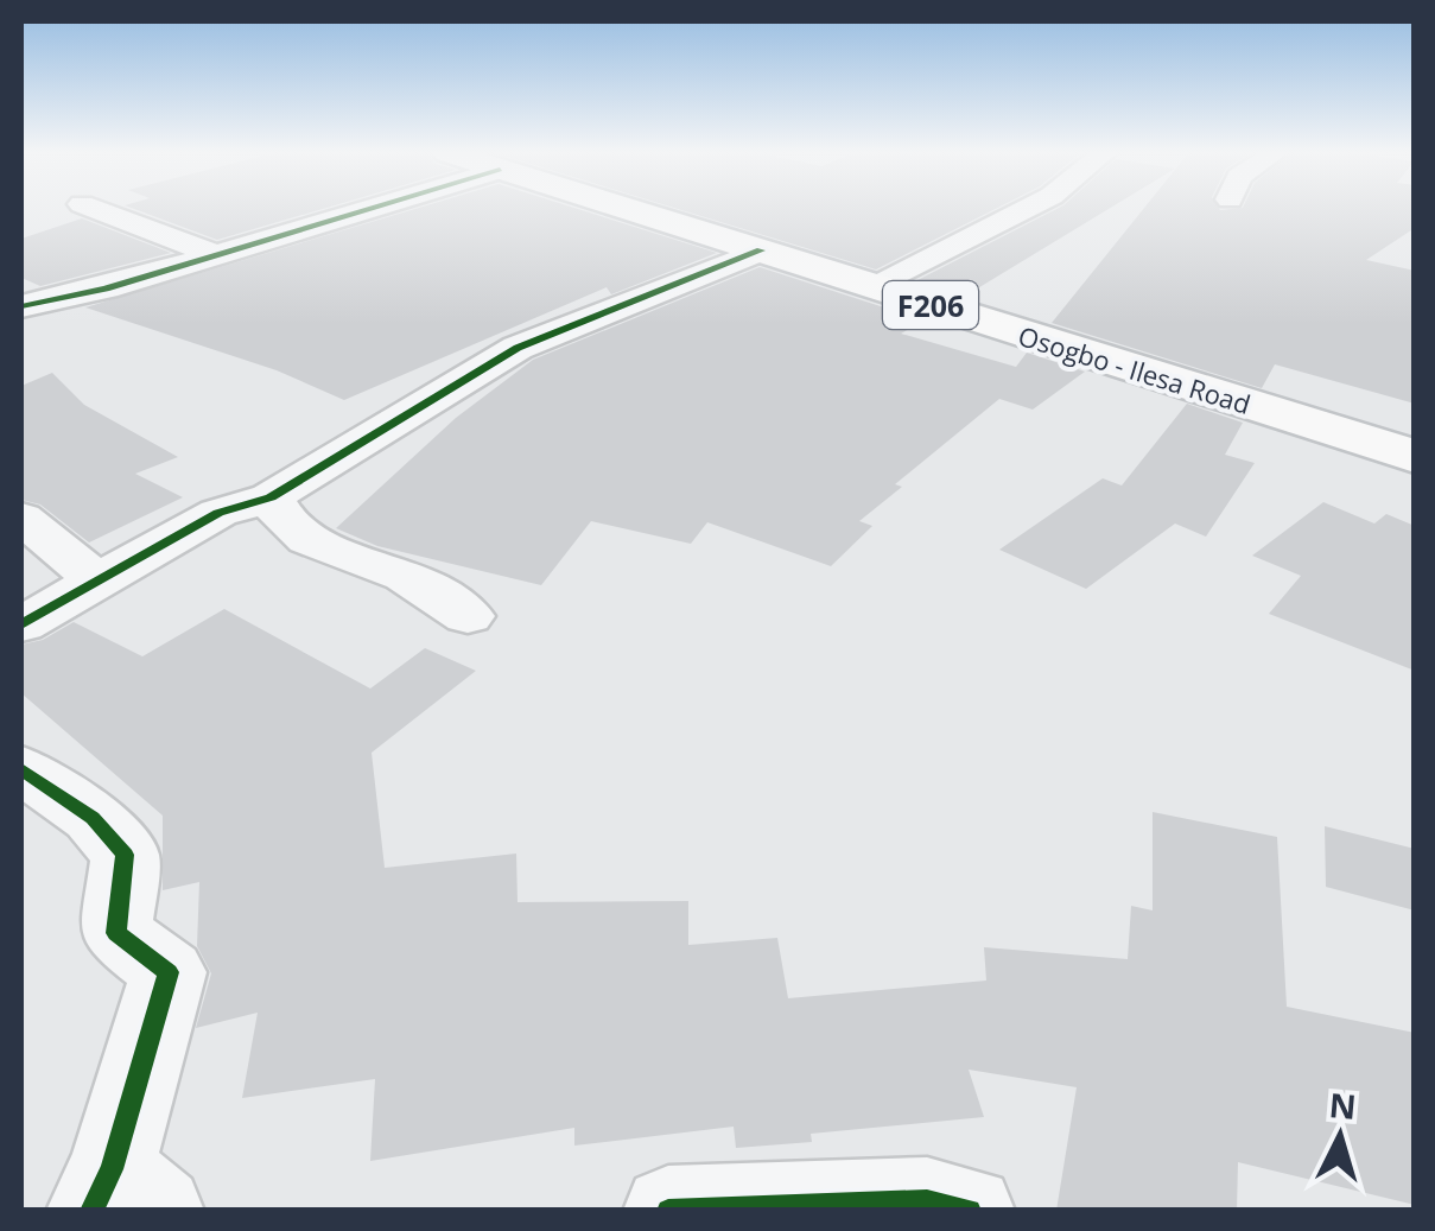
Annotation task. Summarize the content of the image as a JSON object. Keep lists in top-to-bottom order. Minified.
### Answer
{"streets":{"main road":["F206","Osogbo - Ilesa Road"]},"north":"top"}
